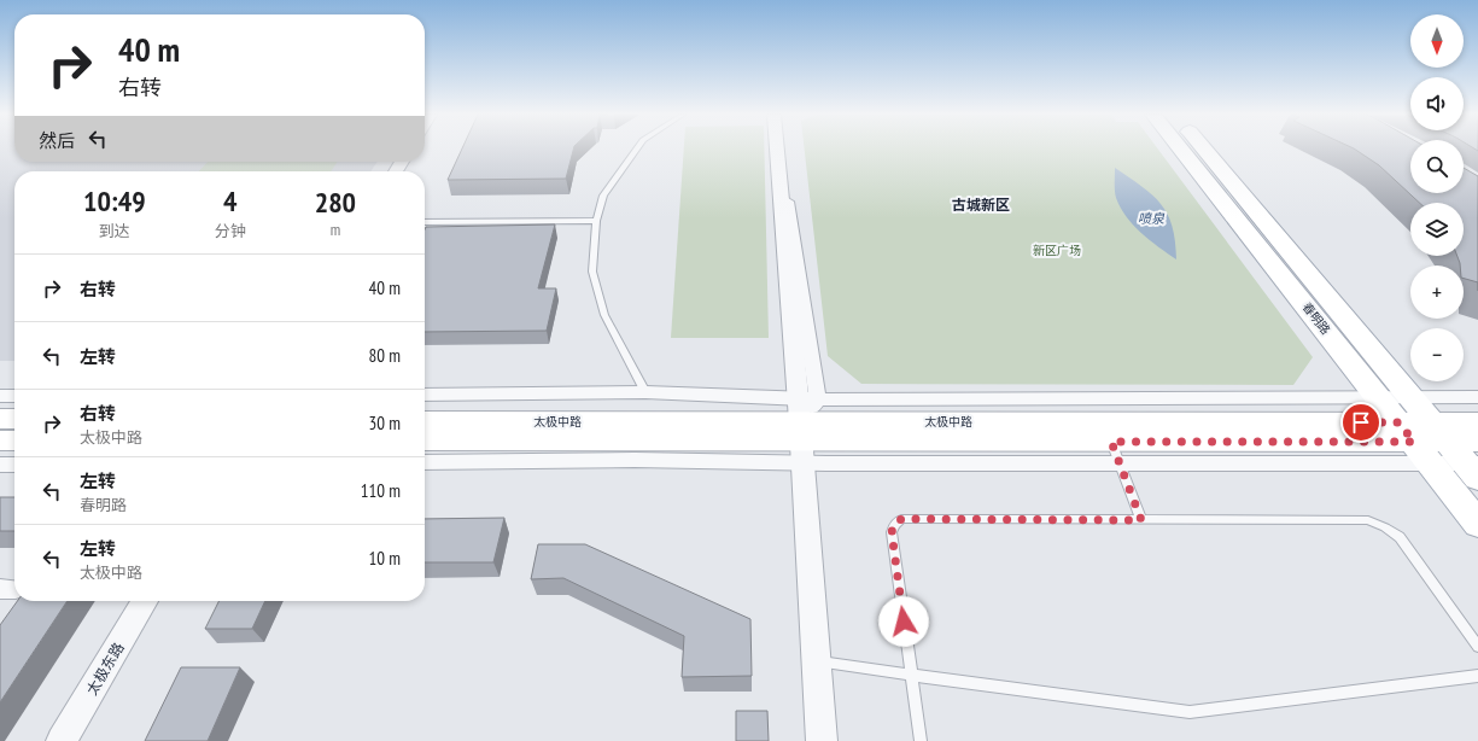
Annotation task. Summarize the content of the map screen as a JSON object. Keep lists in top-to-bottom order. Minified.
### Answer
{"streets":{"main road":["春明路","太极中路"],"street":["太极东路"]},"crossings":[["春明路","太极中路"]],"districts":["古城新区"],"water":["喷泉"],"parks":["新区广场"],"north":"bottom","page":{"map_buttons":["+","−"],"turn":["40 m","右转"],"then":"然后","eta":["10:49","到达","4","分钟","280","m"],"list":[{"name":"右转","value":"40 m"},{"name":"左转","value":"80 m"},{"name":"右转","note":"太极中路","value":"30 m"},{"name":"左转","note":"春明路","value":"110 m"},{"name":"左转","note":"太极中路","value":"10 m"}]}}
